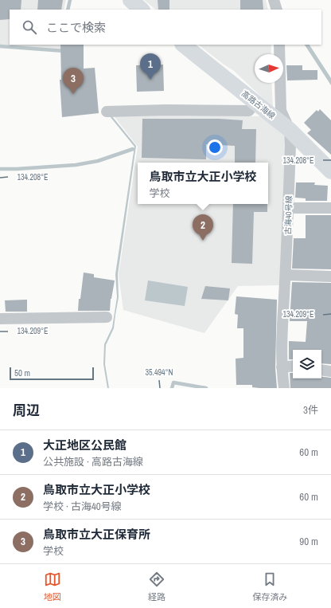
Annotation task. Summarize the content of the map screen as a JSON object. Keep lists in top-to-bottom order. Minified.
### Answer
{"streets":{"main road":["高路古海線"],"street":["古海40号線"]},"crossings":[["高路古海線","古海40号線"]],"scale_bar":"50 m","north":"right","page":{"search":"ここで検索","pins":["1","3","2"],"popup":["鳥取市立大正小学校","学校"],"scale":"50 m","heading":["周辺","3件"],"list":[{"mark":"1","name":"大正地区公民館","note":"公共施設 · 高路古海線","value":"60 m"},{"mark":"2","name":"鳥取市立大正小学校","note":"学校 · 古海40号線","value":"60 m"},{"mark":"3","name":"鳥取市立大正保育所","note":"学校","value":"90 m"}],"nav":["地図","経路","保存済み"]},"coordinates":["134.208°E","134.209°E","35.494°N"]}
